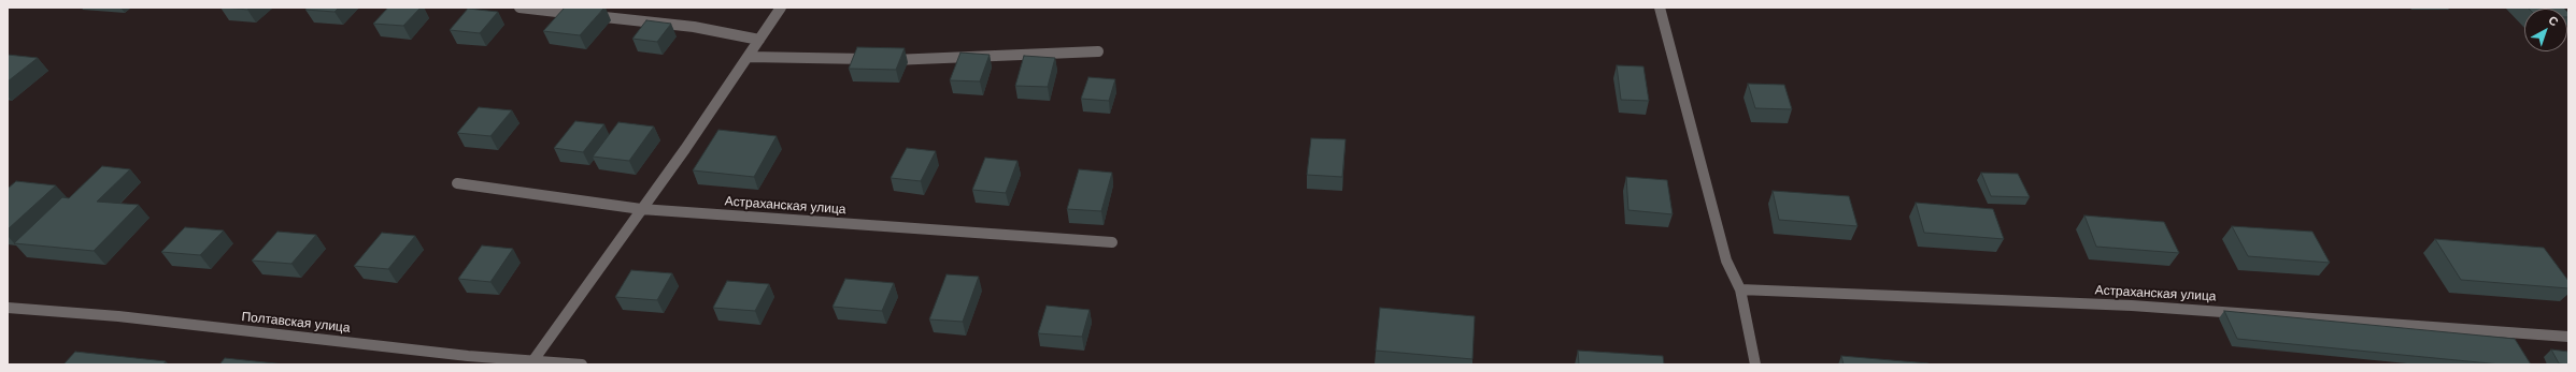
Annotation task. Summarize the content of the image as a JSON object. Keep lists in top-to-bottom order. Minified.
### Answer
{"streets":{"street":["Астраханская улица","Полтавская улица"]},"north":"top right"}
